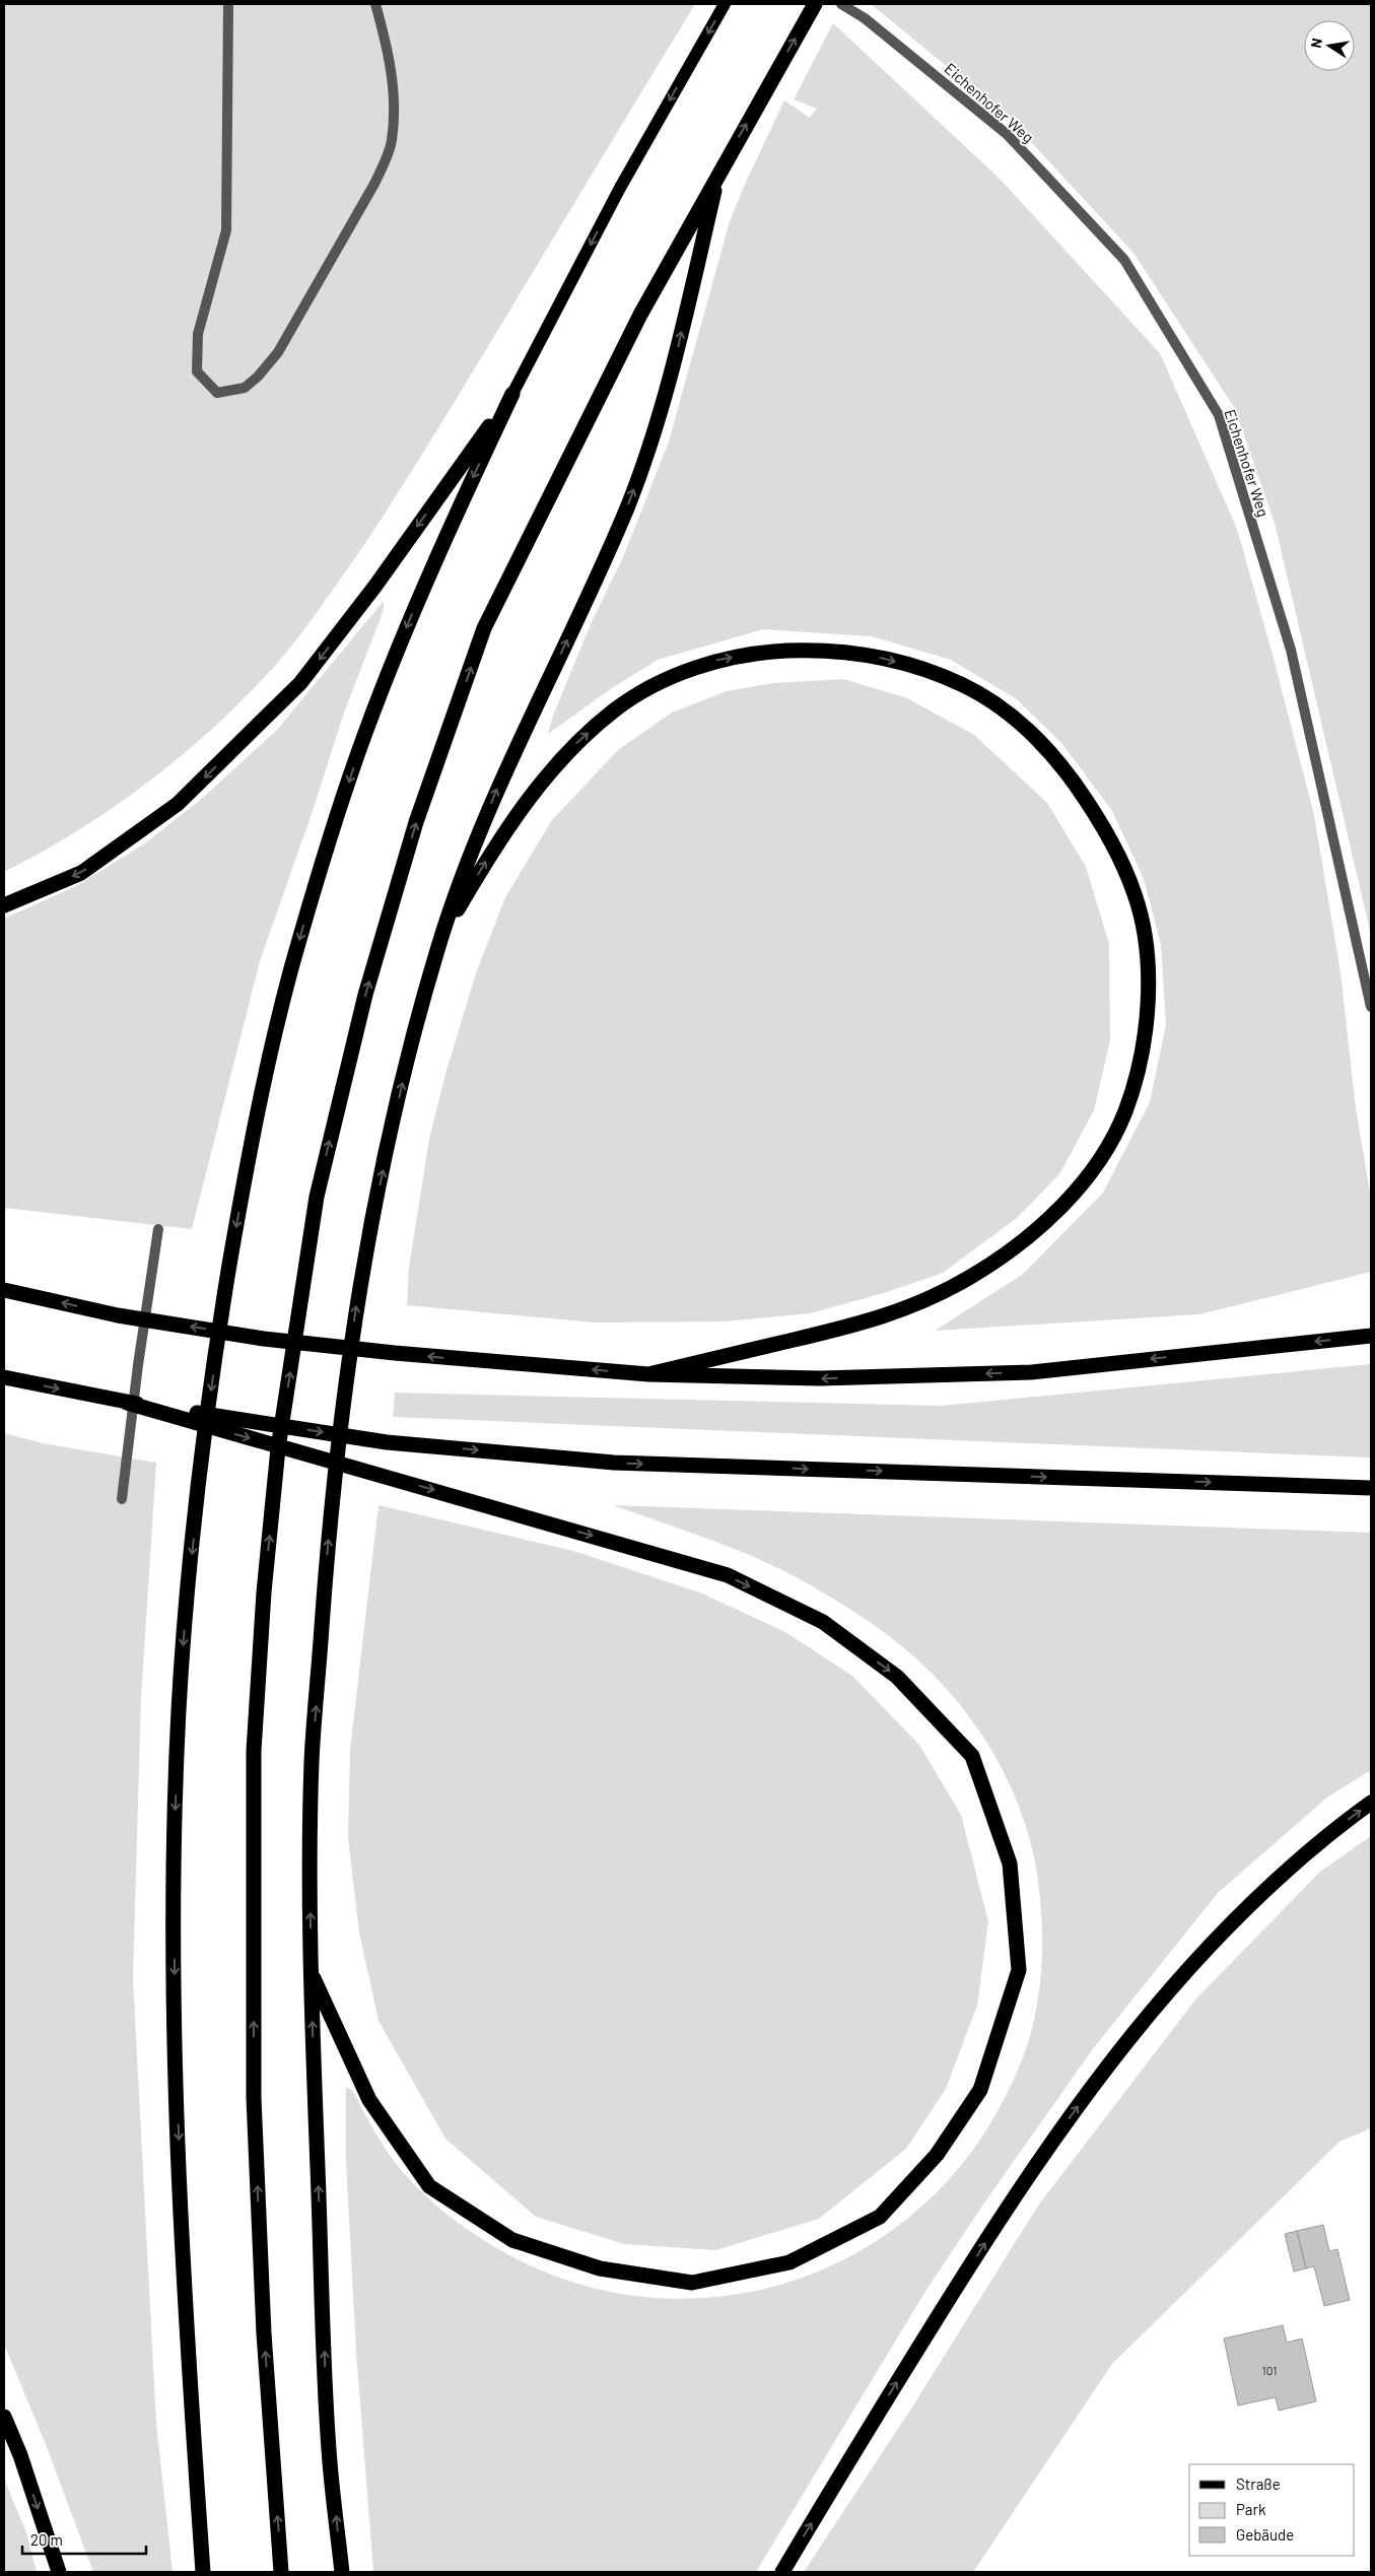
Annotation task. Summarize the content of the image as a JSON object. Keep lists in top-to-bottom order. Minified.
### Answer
{"streets":{"street":["Eichenhofer Weg"]},"house_numbers":["101"],"legend":["Straße","Park","Gebäude"],"scale_bar":"20 m","north":"left"}
